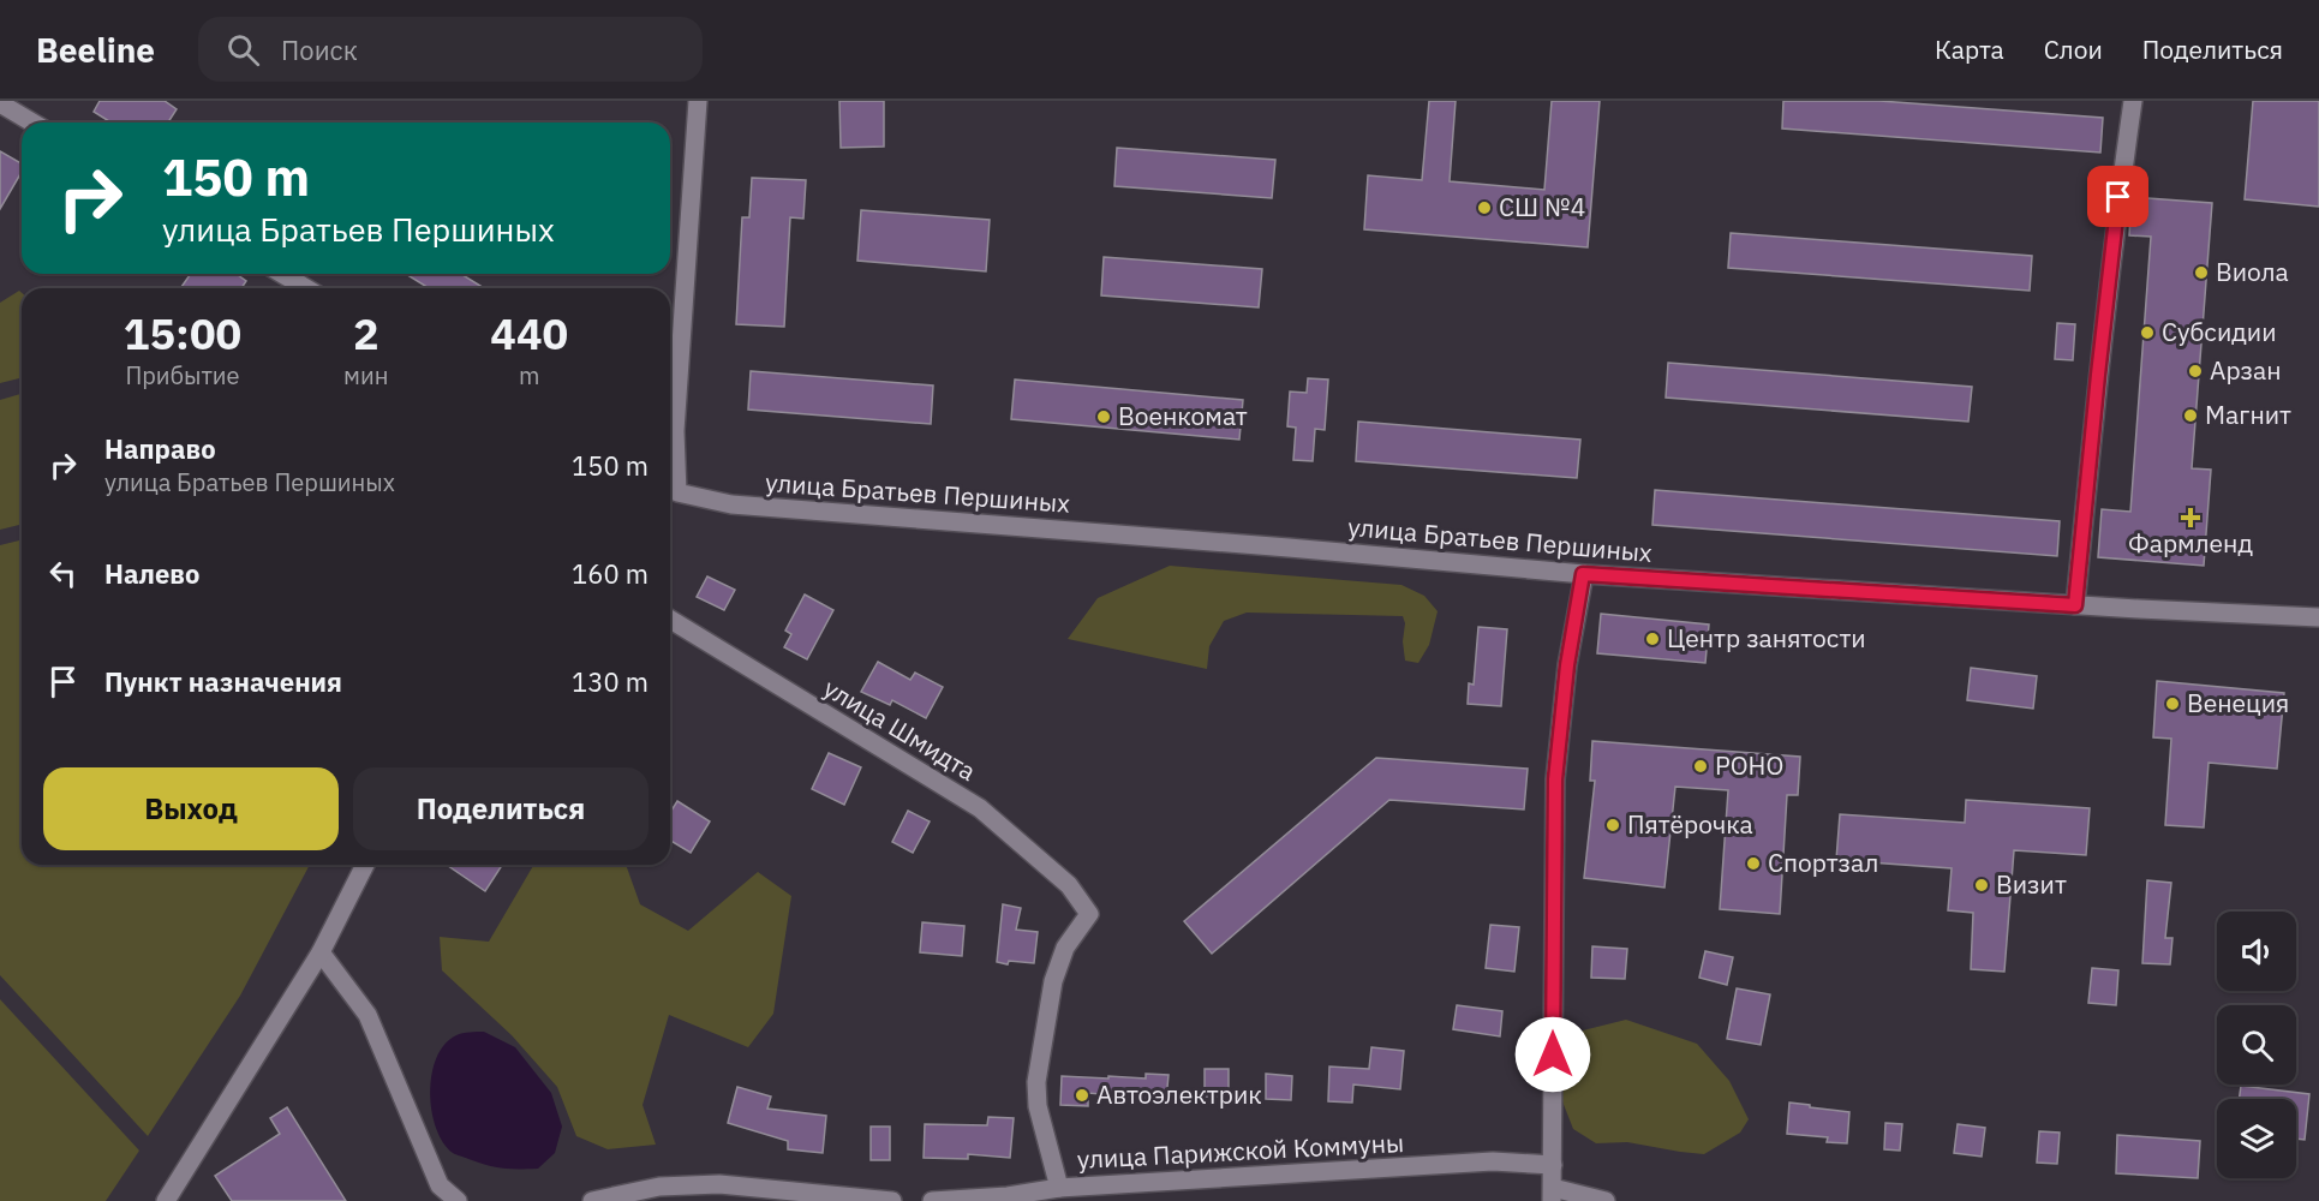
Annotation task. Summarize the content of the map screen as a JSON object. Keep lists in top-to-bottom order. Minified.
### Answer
{"streets":{"street":["улица Братьев Першиных","улица Шмидта","улица Парижской Коммуны"]},"crossings":[["улица Шмидта","улица Парижской Коммуны"]],"places":{"other":["СШ №4","Виола","Субсидии","Арзан","Магнит","Военкомат","Центр занятости","Венеция","РОНО","Пятёрочка","Спортзал","Визит","Автоэлектрик"],"health":["Фармленд"]},"page":{"header":"Beeline","search":"Поиск","nav":["Карта","Слои","Поделиться"],"turn":["150 m","улица Братьев Першиных"],"eta":["15:00","Прибытие","2","мин","440","m"],"list":[{"name":"Направо","note":"улица Братьев Першиных","value":"150 m"},{"name":"Налево","value":"160 m"},{"name":"Пункт назначения","value":"130 m"}],"buttons":["Выход","Поделиться"]}}
